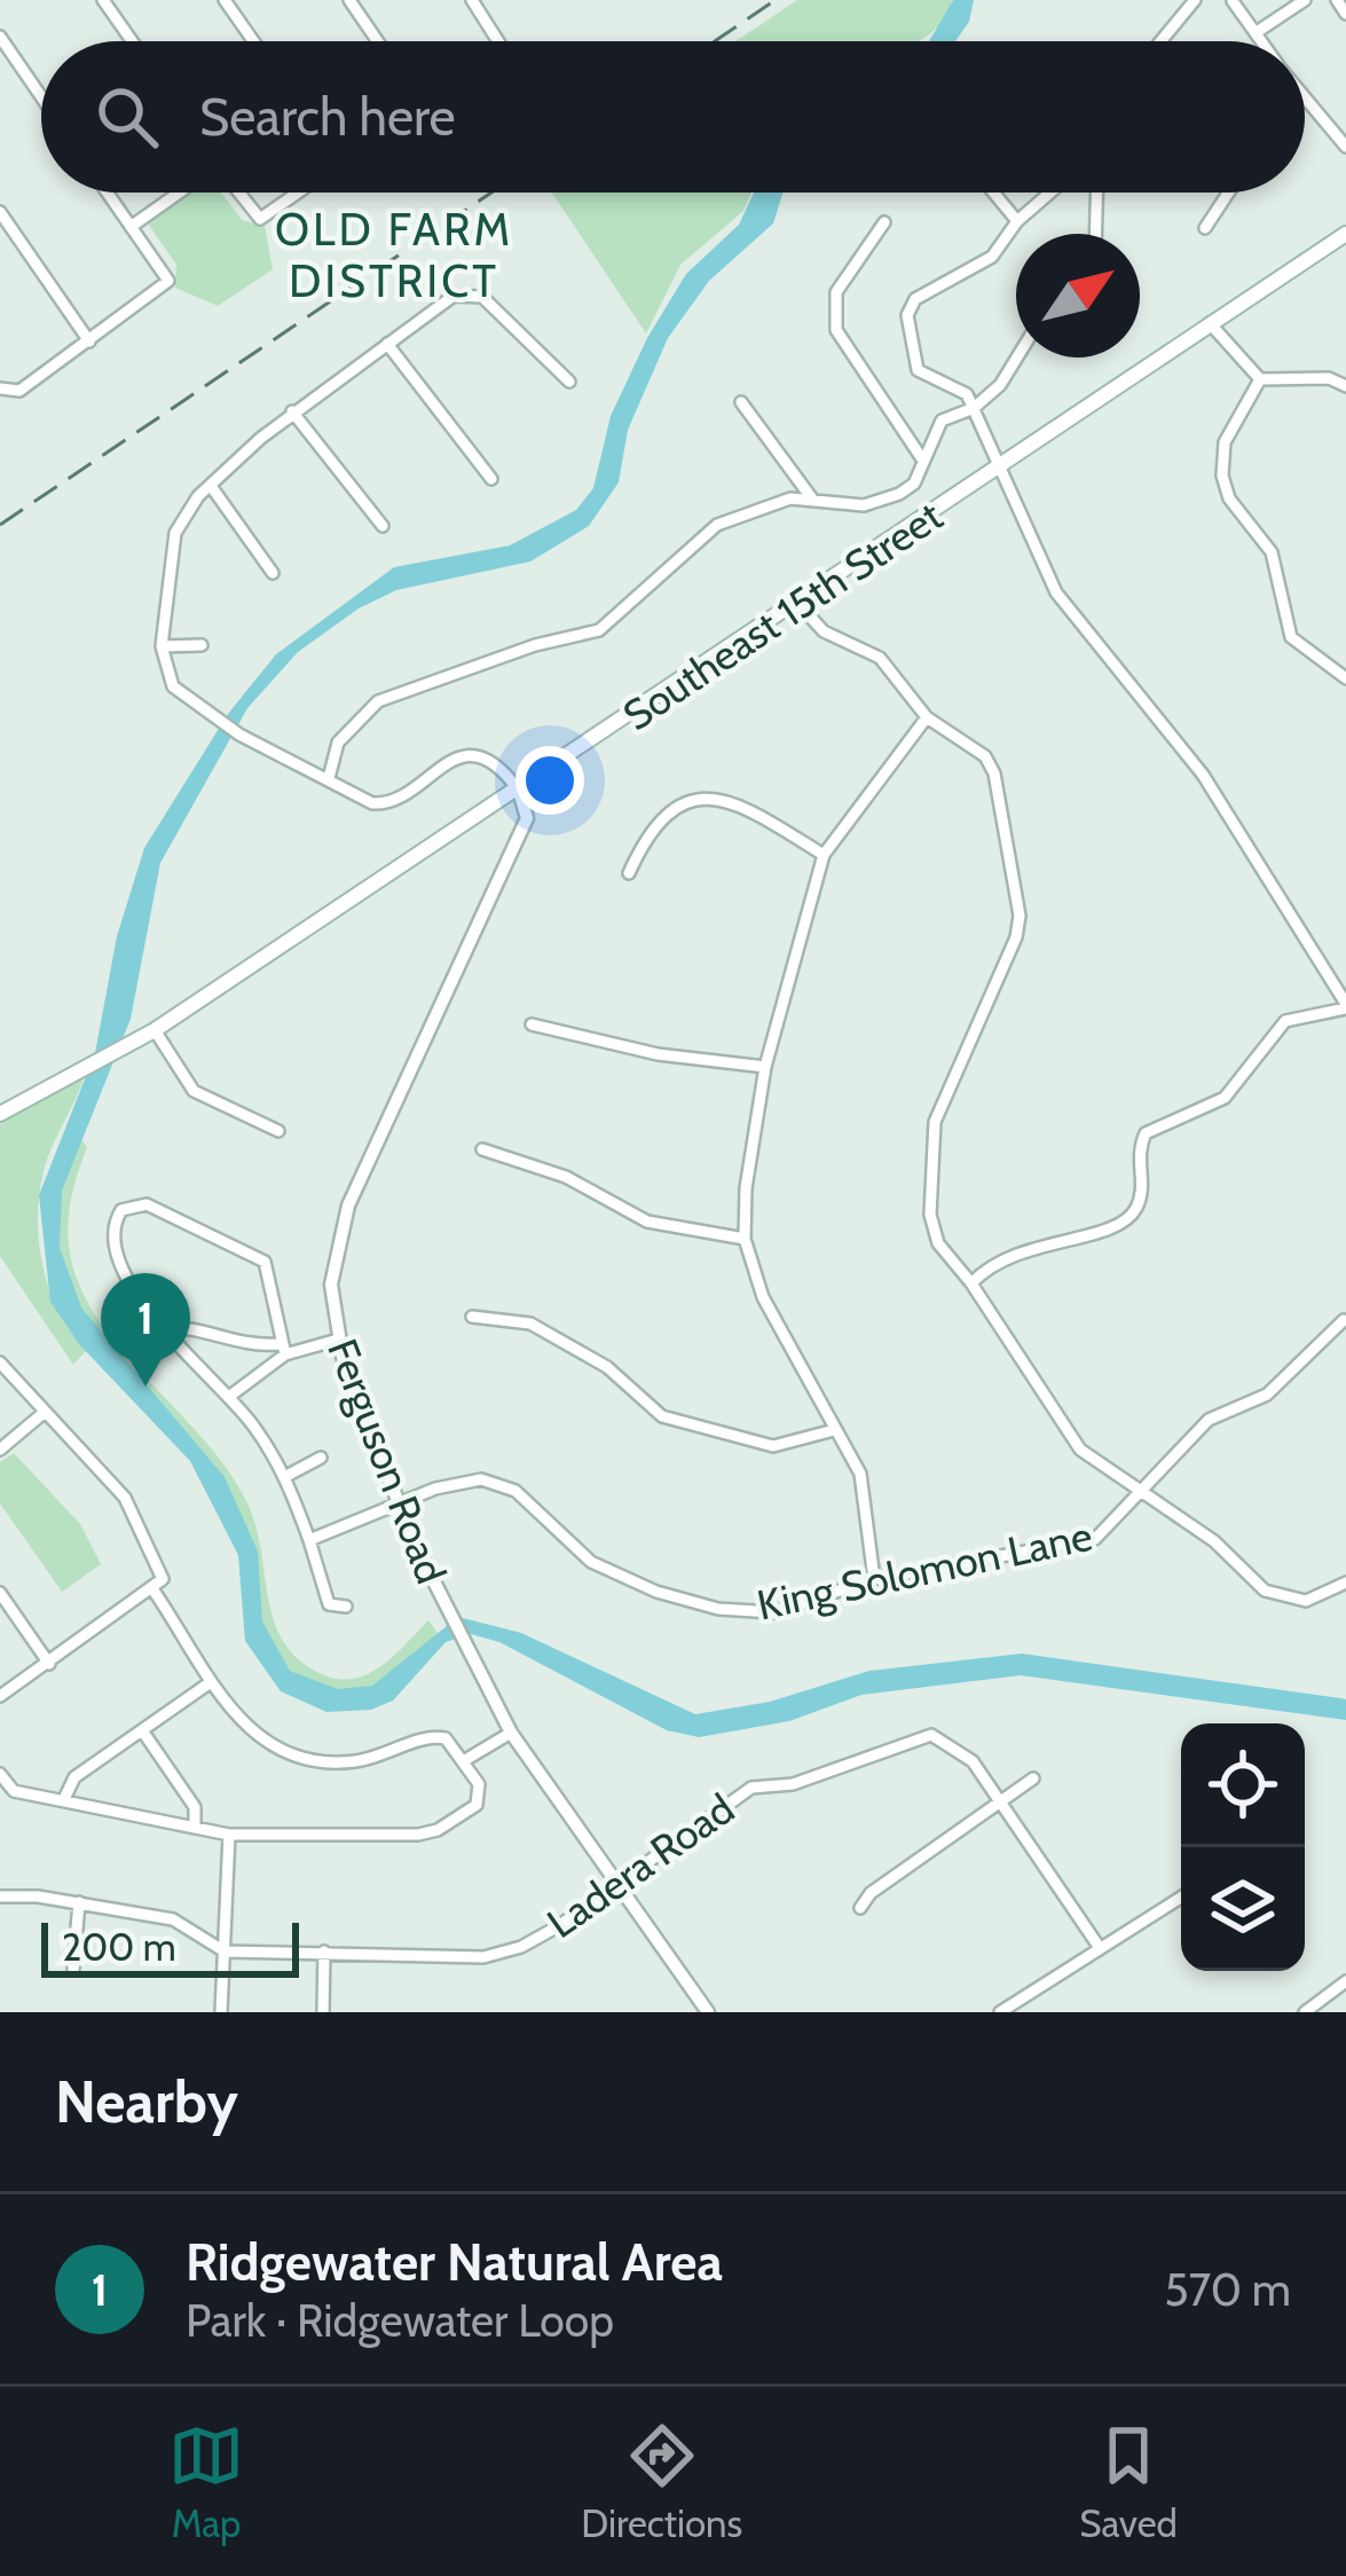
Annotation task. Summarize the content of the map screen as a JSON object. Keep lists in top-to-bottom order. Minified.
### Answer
{"streets":{"main road":["Southeast 15th Street"],"street":["Ferguson Road","King Solomon Lane","Ladera Road"]},"crossings":[["Southeast 15th Street","Ferguson Road"],["Ferguson Road","King Solomon Lane"],["Ferguson Road","Ladera Road"]],"districts":["OLD FARM DISTRICT"],"scale_bar":"200 m","north":"top right","page":{"search":"Search here","pins":"1","scale":"200 m","heading":"Nearby","list":[{"mark":"1","name":"Ridgewater Natural Area","note":"Park · Ridgewater Loop","value":"570 m"}],"nav":["Map","Directions","Saved"]}}
